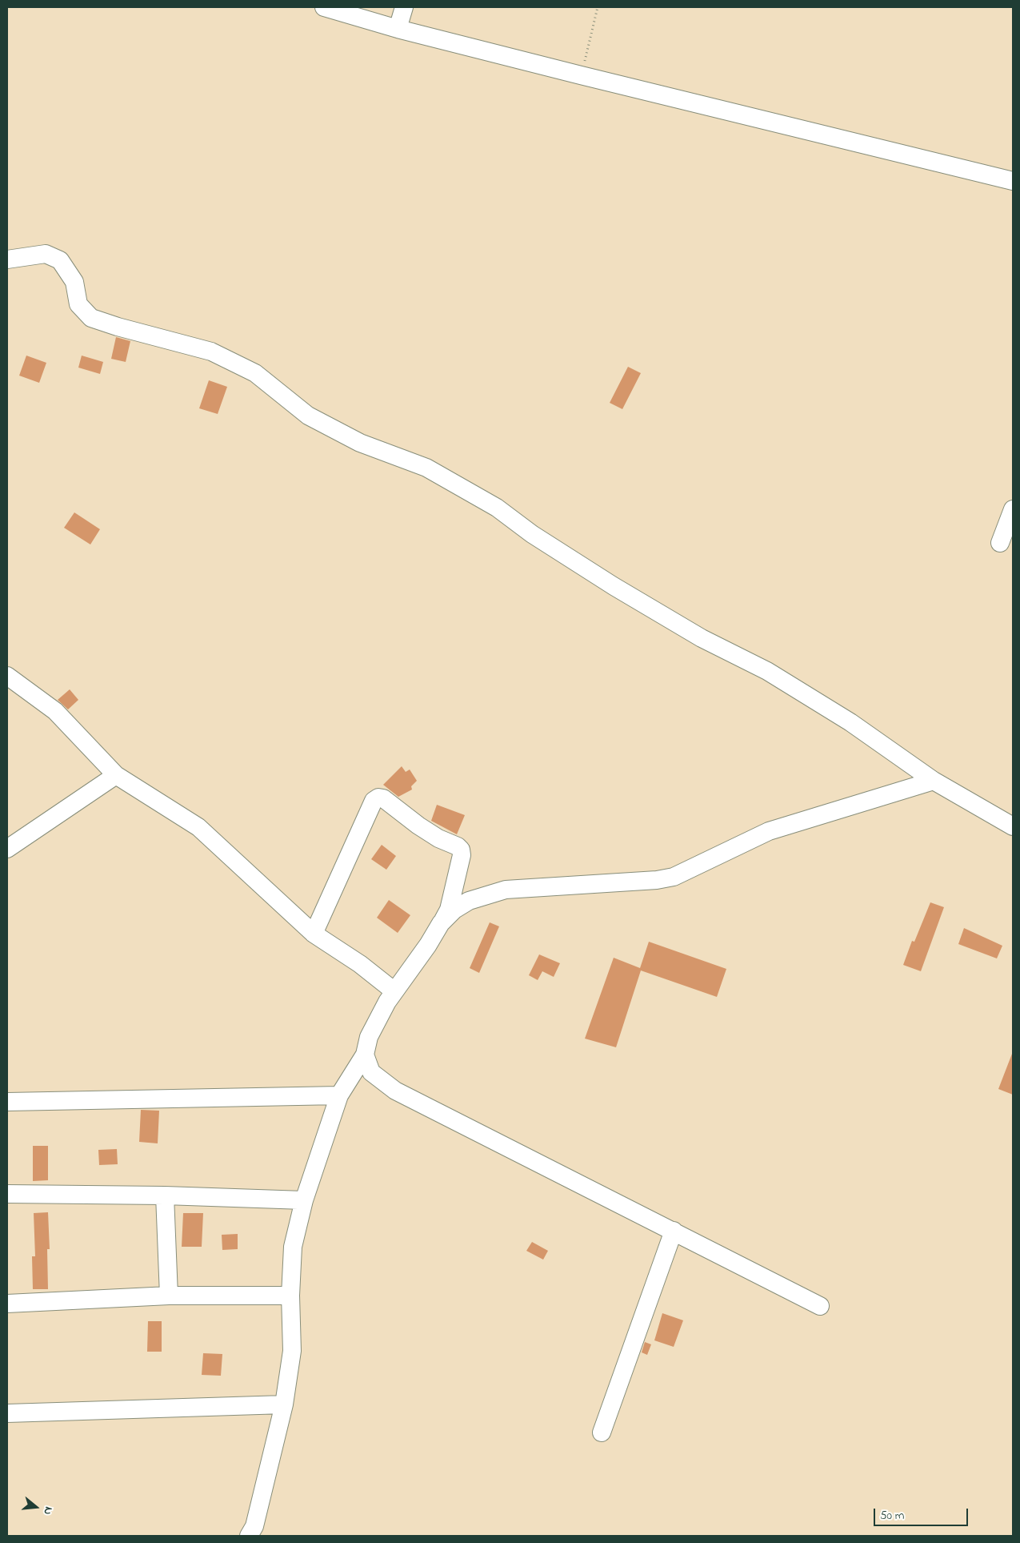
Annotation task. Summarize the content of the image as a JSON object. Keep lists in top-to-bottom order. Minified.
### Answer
{"scale_bar":"50 m","north":"right"}
